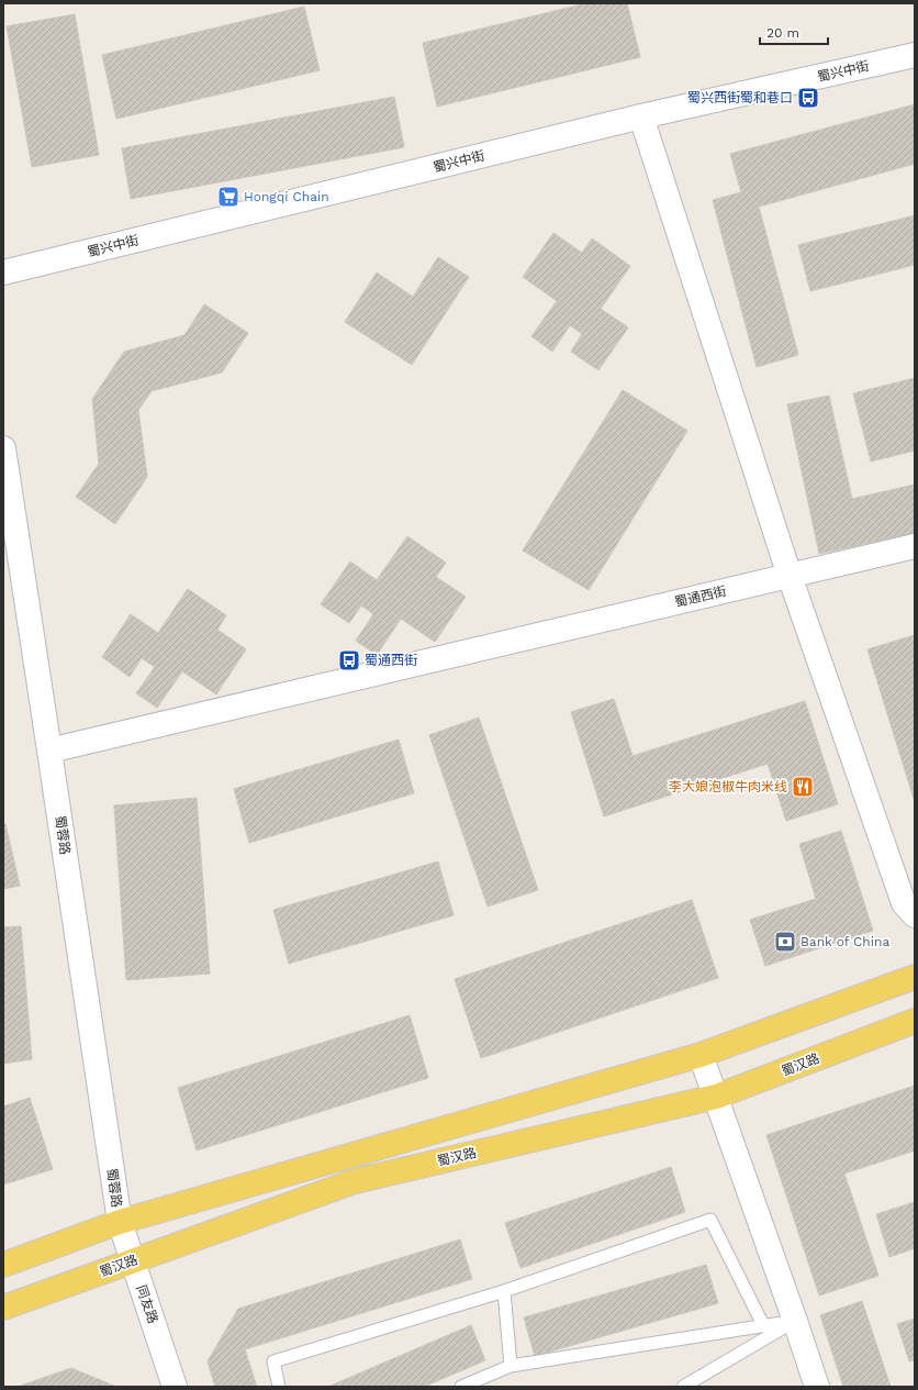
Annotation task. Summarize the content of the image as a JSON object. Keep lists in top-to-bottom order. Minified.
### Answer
{"streets":{"main road":["蜀汉路"],"street":["蜀兴中街","蜀通西街","蜀蓉路","同友路"]},"crossings":[["蜀通西街","蜀蓉路"],["蜀蓉路","同友路"],["蜀汉路","同友路"]],"places":{"bus stop":["蜀兴西街蜀和巷口","蜀通西街"],"supermarket":["Hongqi Chain"],"restaurant":["李大娘泡椒牛肉米线"],"bank":["Bank of China"]},"scale_bar":"20 m"}
